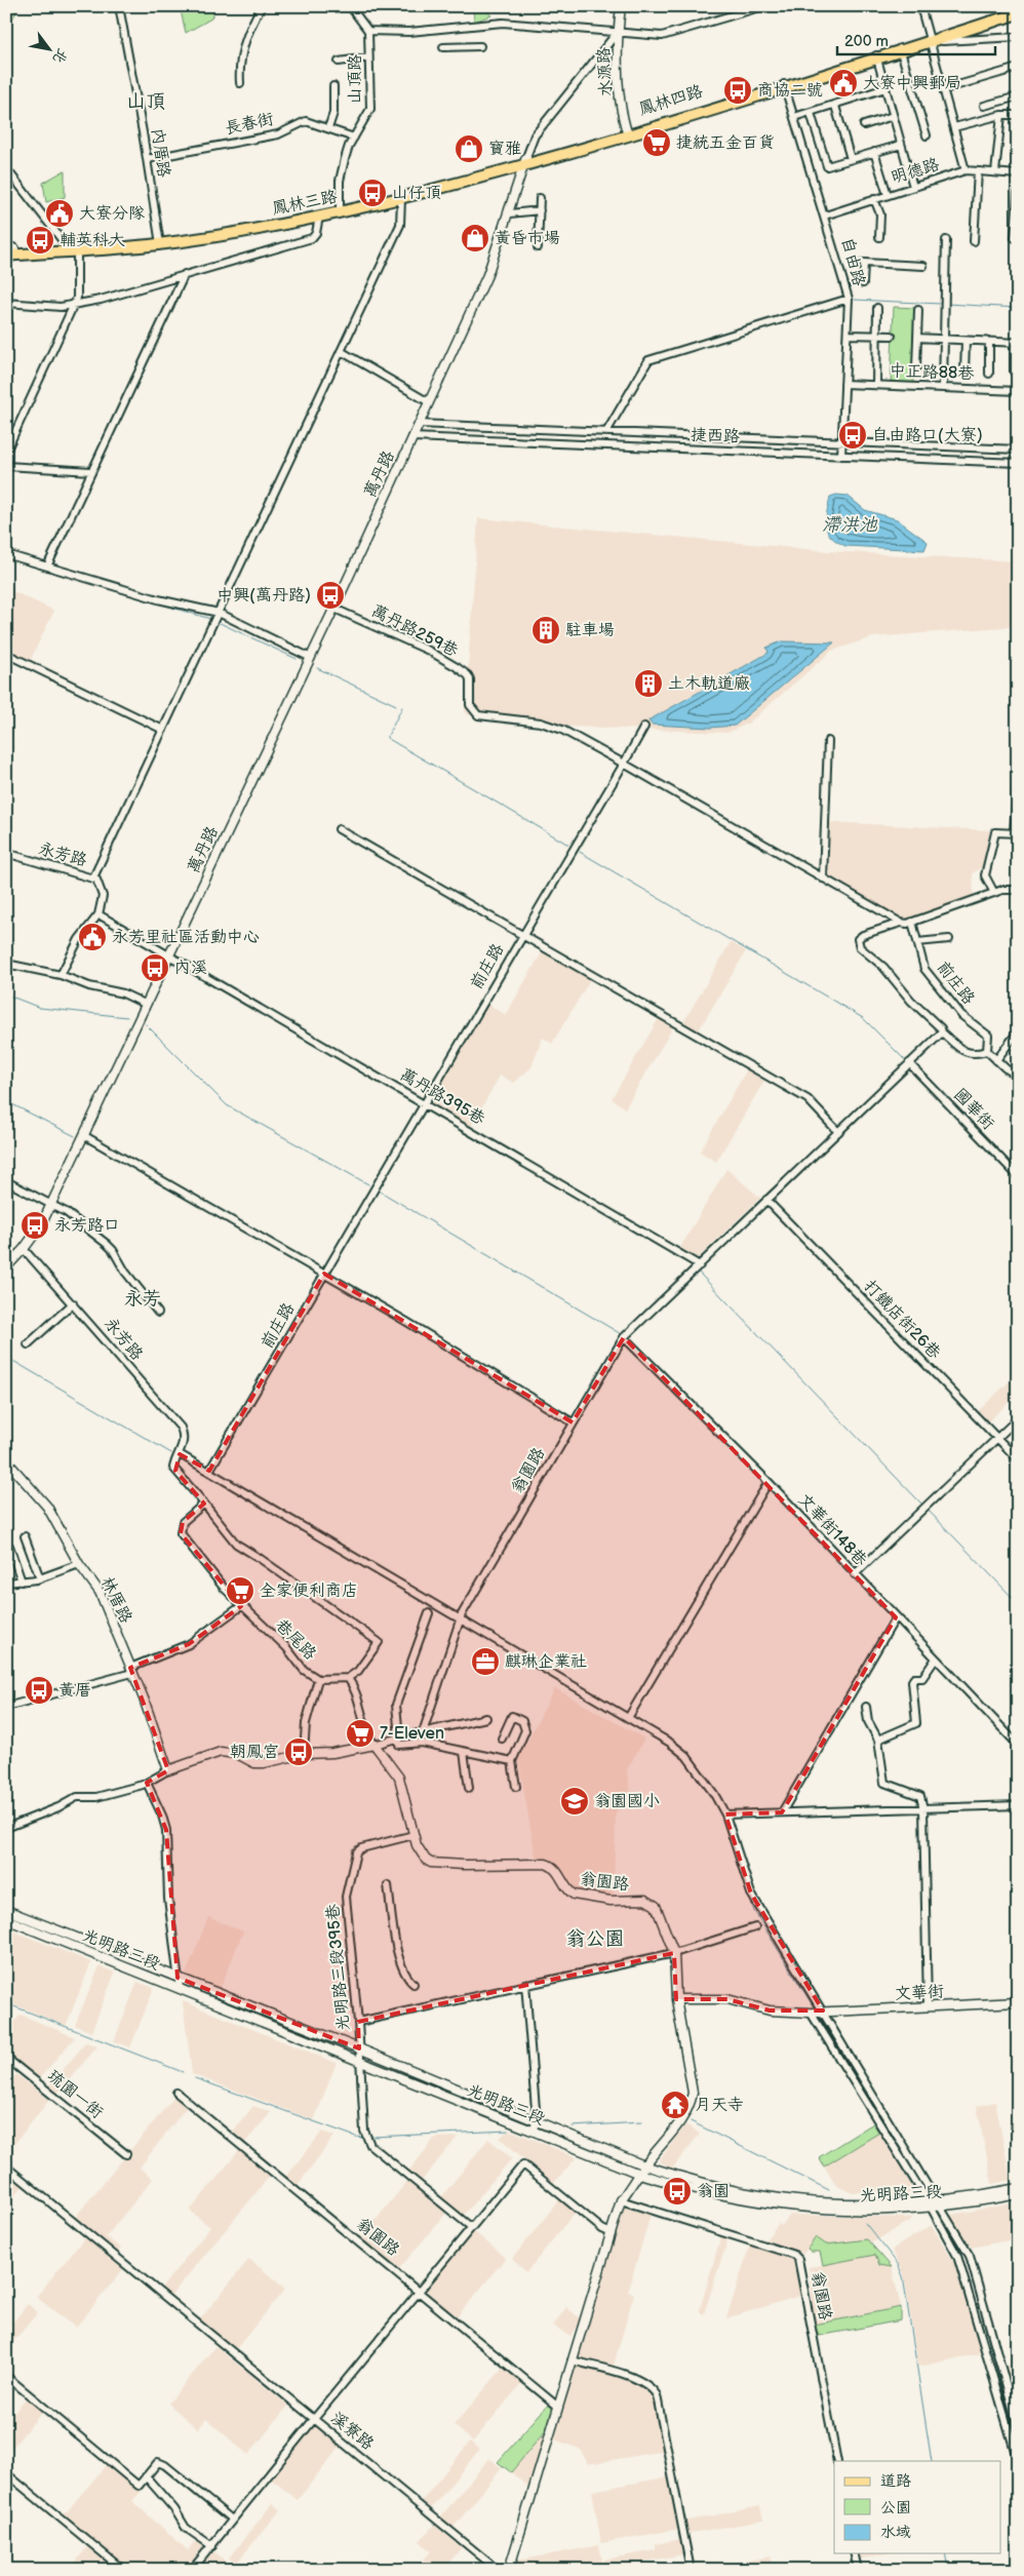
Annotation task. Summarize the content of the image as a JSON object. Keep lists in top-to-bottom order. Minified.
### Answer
{"streets":{"main road":["鳳林四路","鳳林三路"],"street":["水源路","山頂路","長春街","內厝路","明德路","自由路","中正路88巷","捷西路","萬丹路","萬丹路259巷","永芳路","前庄路","萬丹路395巷","國華街","打鐵店街26巷","翁園路","文華街148巷","林厝路","巷尾路","光明路三段","光明路三段395巷","文華街","琉園一街","溪寮路"]},"crossings":[["水源路","鳳林四路"],["水源路","鳳林三路"],["山頂路","長春街"],["山頂路","鳳林三路"],["鳳林四路","鳳林三路"],["鳳林四路","自由路"],["長春街","內厝路"],["內厝路","鳳林三路"],["明德路","自由路"],["自由路","中正路88巷"],["自由路","捷西路"],["捷西路","萬丹路"],["萬丹路","萬丹路259巷"],["萬丹路","永芳路"],["萬丹路","萬丹路395巷"],["萬丹路259巷","前庄路"],["永芳路","萬丹路395巷"],["前庄路","萬丹路395巷"],["萬丹路395巷","翁園路"],["國華街","翁園路"],["打鐵店街26巷","翁園路"],["翁園路","文華街148巷"],["翁園路","光明路三段"],["翁園路","光明路三段395巷"],["光明路三段","光明路三段395巷"]],"districts":["山頂","永芳","翁公園"],"water":["滯洪池"],"places":{"public building":["大寮中興郵局","大寮分隊","永芳里社區活動中心"],"bus stop":["商協二號","山仔頂","輔英科大","自由路口(大寮)","中興(萬丹路)","內溪","永芳路口","黃厝","朝鳳宮","翁園"],"supermarket":["捷統五金百貨","全家便利商店","7-Eleven"],"shop":["寶雅","黃昏市場"],"building":["駐車場","土木軌道廠"],"office":["麒琳企業社"],"school or university":["翁園國小"],"temple":["月天寺"]},"legend":["道路","公園","水域"],"scale_bar":"200 m","north":"bottom right"}
